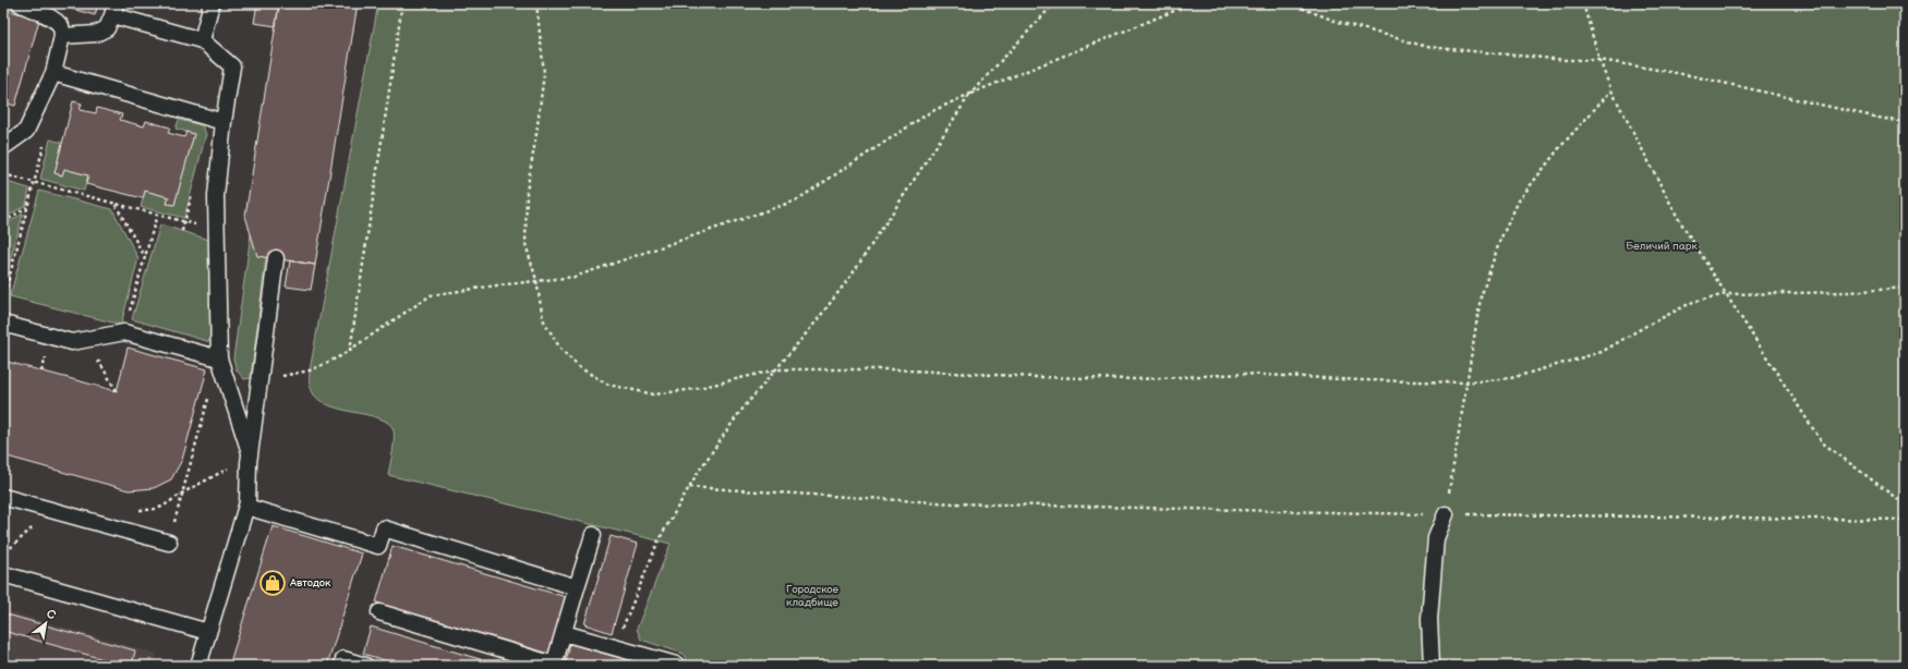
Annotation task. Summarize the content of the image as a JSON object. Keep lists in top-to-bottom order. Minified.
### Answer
{"parks":["Беличий парк","Городское кладбище"],"places":{"shop":["Автодок"]},"north":"top right"}
